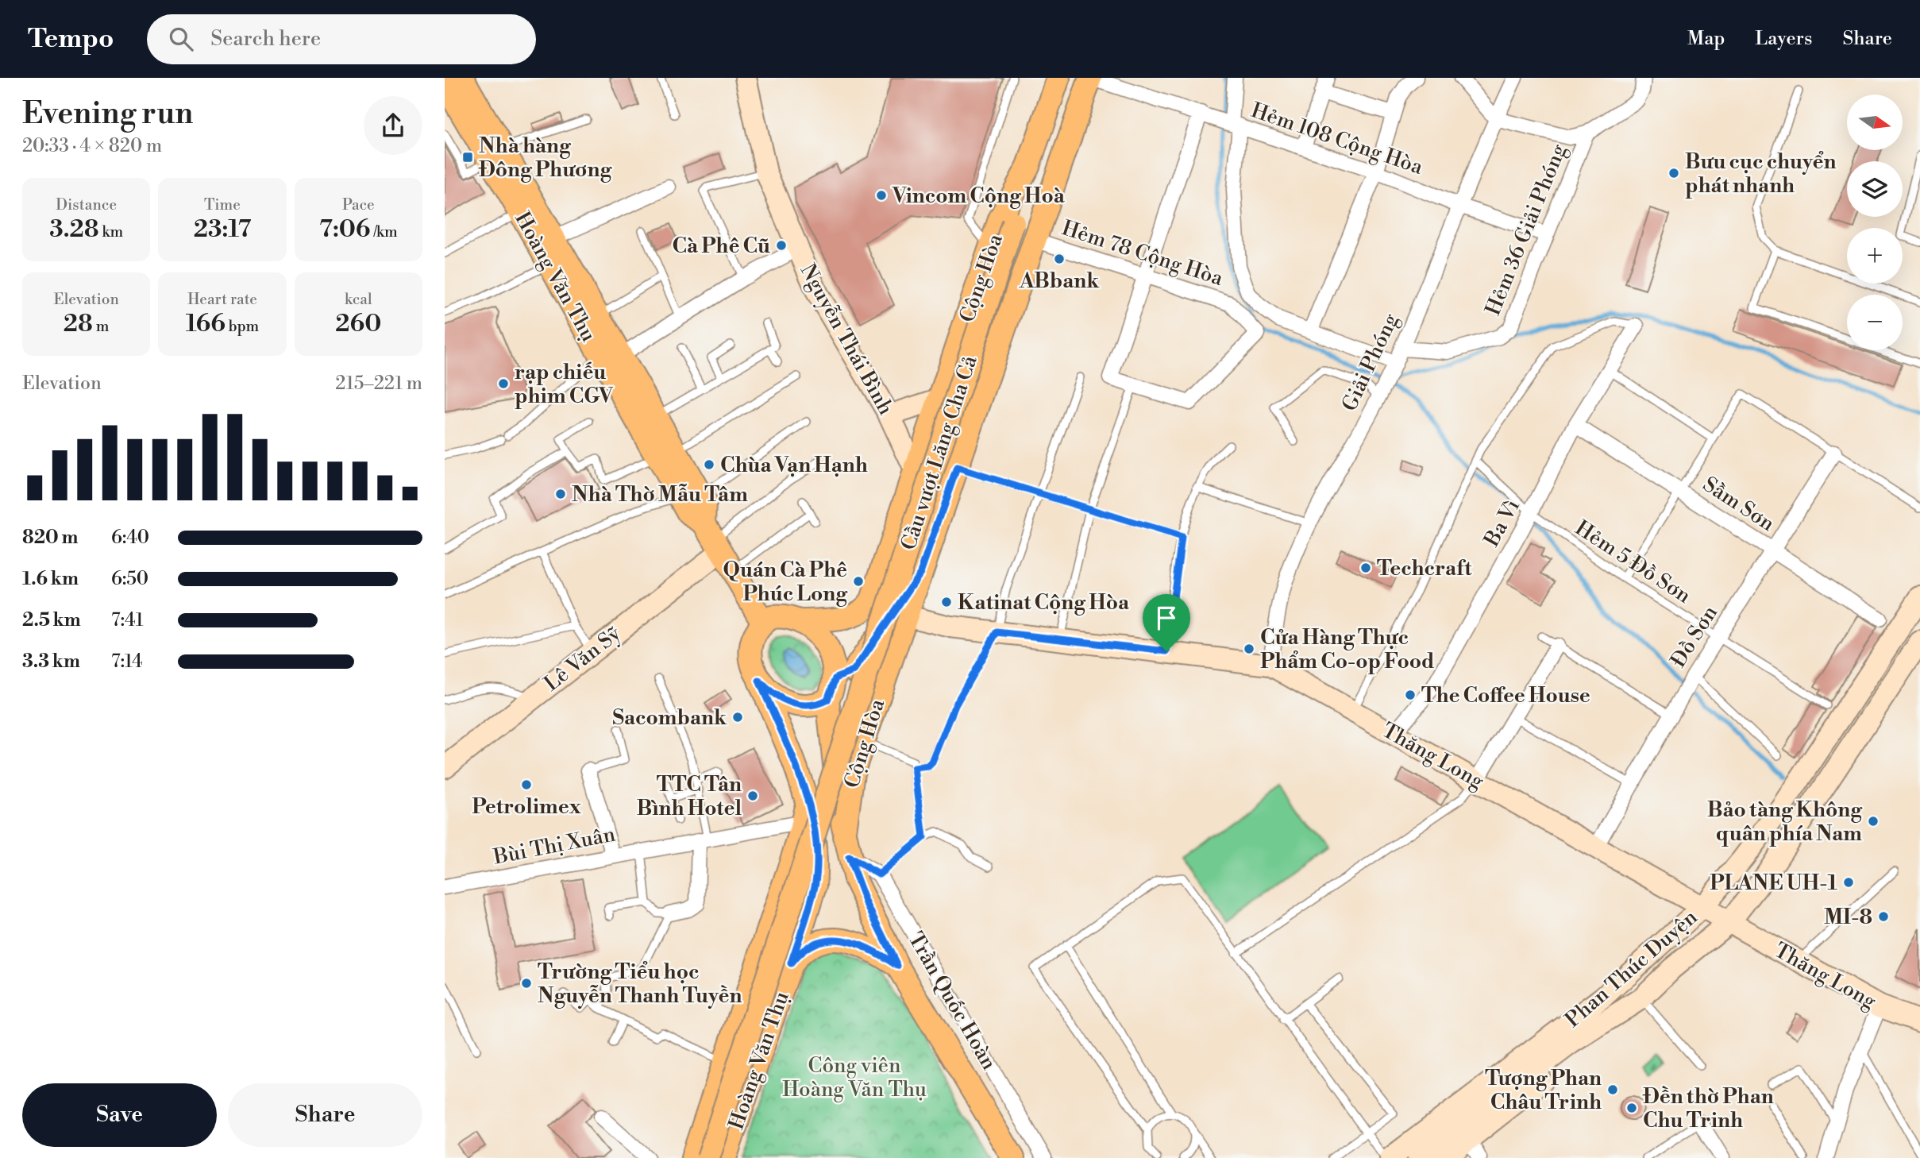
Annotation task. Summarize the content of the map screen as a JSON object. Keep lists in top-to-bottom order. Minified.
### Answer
{"streets":{"main road":["Hoàng Văn Thụ","Cộng Hòa","Nguyễn Thái Bình","Cầu vượt Lăng Cha Cả","Lê Văn Sỹ","Thăng Long","Phan Thúc Duyện","Trần Quốc Hoàn"],"street":["Hẻm 108 Cộng Hòa","Hẻm 36 Giải Phóng","Hẻm 78 Cộng Hòa","Giải Phóng","Sầm Sơn","Ba Vì","Đồ Sơn","Bùi Thị Xuân"],"lane":["Hẻm 5 Đồ Sơn"]},"crossings":[["Hẻm 108 Cộng Hòa","Hẻm 36 Giải Phóng"],["Hẻm 108 Cộng Hòa","Cộng Hòa"],["Hẻm 108 Cộng Hòa","Giải Phóng"],["Hẻm 36 Giải Phóng","Giải Phóng"],["Hẻm 78 Cộng Hòa","Cộng Hòa"],["Hoàng Văn Thụ","Cộng Hòa"],["Hoàng Văn Thụ","Lê Văn Sỹ"],["Hoàng Văn Thụ","Bùi Thị Xuân"],["Hoàng Văn Thụ","Trần Quốc Hoàn"],["Cộng Hòa","Nguyễn Thái Bình"],["Cộng Hòa","Cầu vượt Lăng Cha Cả"],["Cộng Hòa","Thăng Long"],["Cộng Hòa","Trần Quốc Hoàn"],["Giải Phóng","Thăng Long"],["Sầm Sơn","Ba Vì"],["Sầm Sơn","Đồ Sơn"],["Ba Vì","Hẻm 5 Đồ Sơn"],["Ba Vì","Thăng Long"],["Hẻm 5 Đồ Sơn","Đồ Sơn"],["Đồ Sơn","Thăng Long"],["Thăng Long","Phan Thúc Duyện"]],"parks":["Công viên Hoàng Văn Thụ"],"places":{"transit":["Nhà hàng Đông Phương"],"other":["Bưu cục chuyển phát nhanh","Vincom Cộng Hoà","Cà Phê Cũ","ABbank","rạp chiếu phim CGV","Chùa Vạn Hạnh","Nhà Thờ Mẫu Tâm","Techcraft","Quán Cà Phê Phúc Long","Katinat Cộng Hòa","Cửa Hàng Thực Phẩm Co-op Food","The Coffee House","Sacombank","Petrolimex","TTC Tân Bình Hotel","Bảo tàng Không quân phía Nam","PLANE UH-1","MI-8","Trường Tiểu học Nguyễn Thanh Tuyền","Tượng Phan Châu Trinh","Đền thờ Phan Chu Trinh"]},"north":"right","page":{"header":"Tempo","search":"Search here","nav":["Map","Layers","Share"],"heading":["Evening run","20:33 · 4 × 820 m"],"map_buttons":["+","−"],"stats":[["Distance","3.28 km"],["Time","23:17"],["Pace","7:06 /km"],["Elevation","28 m"],["Heart rate","166 bpm"],["kcal","260"]],"chart":["Elevation","215–221 m"],"list":[{"name":"820 m","note":"6:40"},{"name":"1.6 km","note":"6:50"},{"name":"2.5 km","note":"7:41"},{"name":"3.3 km","note":"7:14"}],"buttons":["Save","Share"]}}
